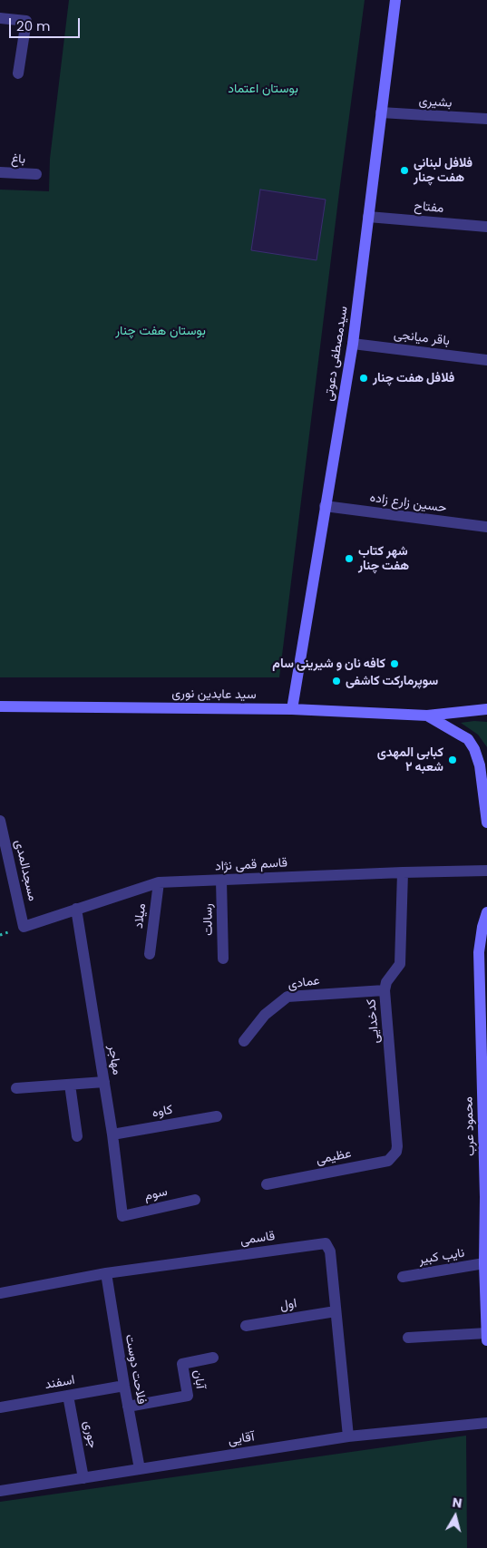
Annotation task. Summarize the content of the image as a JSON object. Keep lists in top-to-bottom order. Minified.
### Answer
{"streets":{"main road":["سیدمصطفی دعوتی","سید عابدین نوری","محمود عرب"],"street":["بشیری","باغ","مفتاح","باقر میانجی","حسین زارع زاده","قاسم قمی نژاد","مسجدالمدی","میلاد","رسالت","عمادی","کدخدایی","مهاجر","کاوه","عظیمی","سوم","قاسمی","نایب کبیر","اول","فلاحت دوست","آبان","اسفند","جوری","آقایی"]},"crossings":[["بشیری","سیدمصطفی دعوتی"],["مفتاح","سیدمصطفی دعوتی"],["باقر میانجی","سیدمصطفی دعوتی"],["سیدمصطفی دعوتی","حسین زارع زاده"],["سیدمصطفی دعوتی","سید عابدین نوری"],["قاسم قمی نژاد","مسجدالمدی"],["قاسم قمی نژاد","میلاد"],["قاسم قمی نژاد","رسالت"],["قاسم قمی نژاد","کدخدایی"],["قاسم قمی نژاد","مهاجر"],["عمادی","کدخدایی"],["کدخدایی","عظیمی"],["مهاجر","کاوه"],["مهاجر","سوم"],["محمود عرب","نایب کبیر"],["قاسمی","اول"],["قاسمی","فلاحت دوست"],["قاسمی","آقایی"],["فلاحت دوست","آبان"],["فلاحت دوست","اسفند"],["فلاحت دوست","آقایی"],["اسفند","جوری"],["جوری","آقایی"]],"parks":["بوستان اعتماد","بوستان هفت چنار"],"places":["فلافل لبنانی هفت چنار","فلافل هفت چنار","شهر کتاب هفت چنار","کافه نان و شیرینی سام","سوپرمارکت کاشفی","کبابی المهدی شعبه ۲"],"scale_bar":"20 m","north":"top"}
